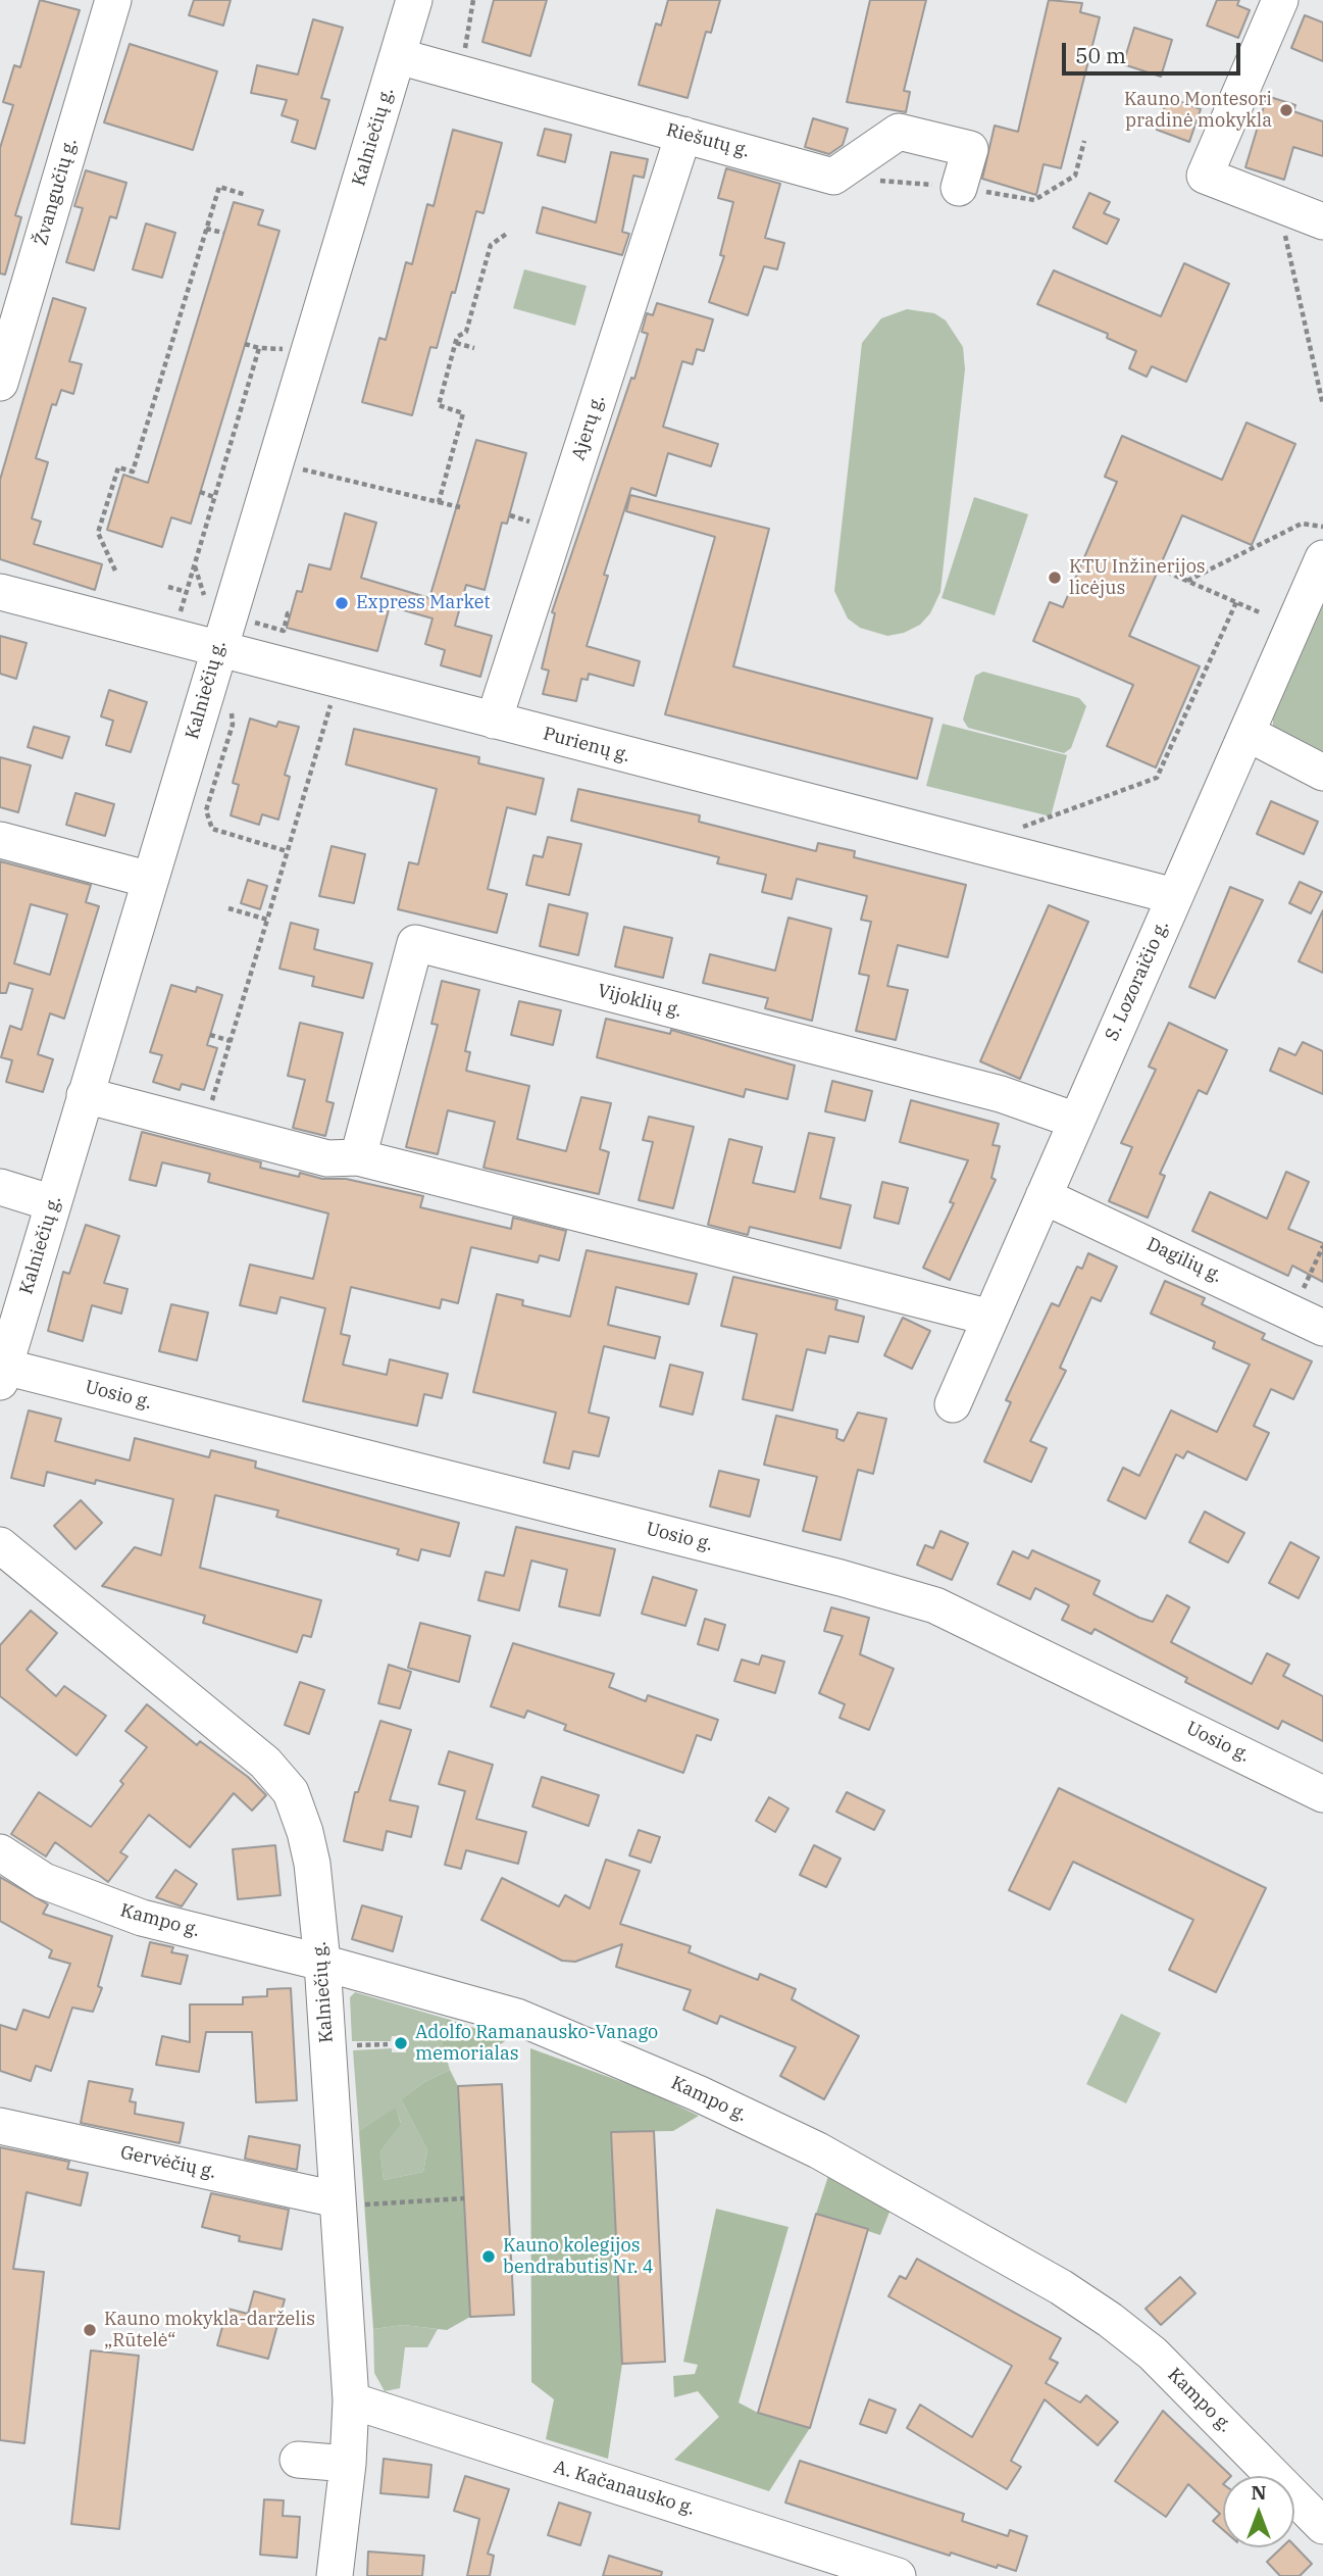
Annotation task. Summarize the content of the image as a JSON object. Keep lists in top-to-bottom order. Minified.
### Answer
{"streets":{"street":["Kalniečių g.","Riešutų g.","Žvangučių g.","Ajerų g.","Purienų g.","S. Lozoraičio g.","Vijoklių g.","Dagilių g.","Uosio g.","Kampo g.","Gervėčių g.","A. Kačanausko g."]},"crossings":[["Kalniečių g.","Riešutų g."],["Kalniečių g.","Purienų g."],["Kalniečių g.","Uosio g."],["Kalniečių g.","Kampo g."],["Kalniečių g.","Gervėčių g."],["Kalniečių g.","A. Kačanausko g."],["Riešutų g.","Ajerų g."],["Ajerų g.","Purienų g."],["Purienų g.","S. Lozoraičio g."],["S. Lozoraičio g.","Vijoklių g."],["S. Lozoraičio g.","Dagilių g."]],"places":["Kauno Montesori pradinė mokykla","KTU Inžinerijos licėjus","Express Market","Adolfo Ramanausko-Vanago memorialas","Kauno kolegijos bendrabutis Nr. 4","Kauno mokykla-darželis „Rūtelė“"],"scale_bar":"50 m","north":"top"}
